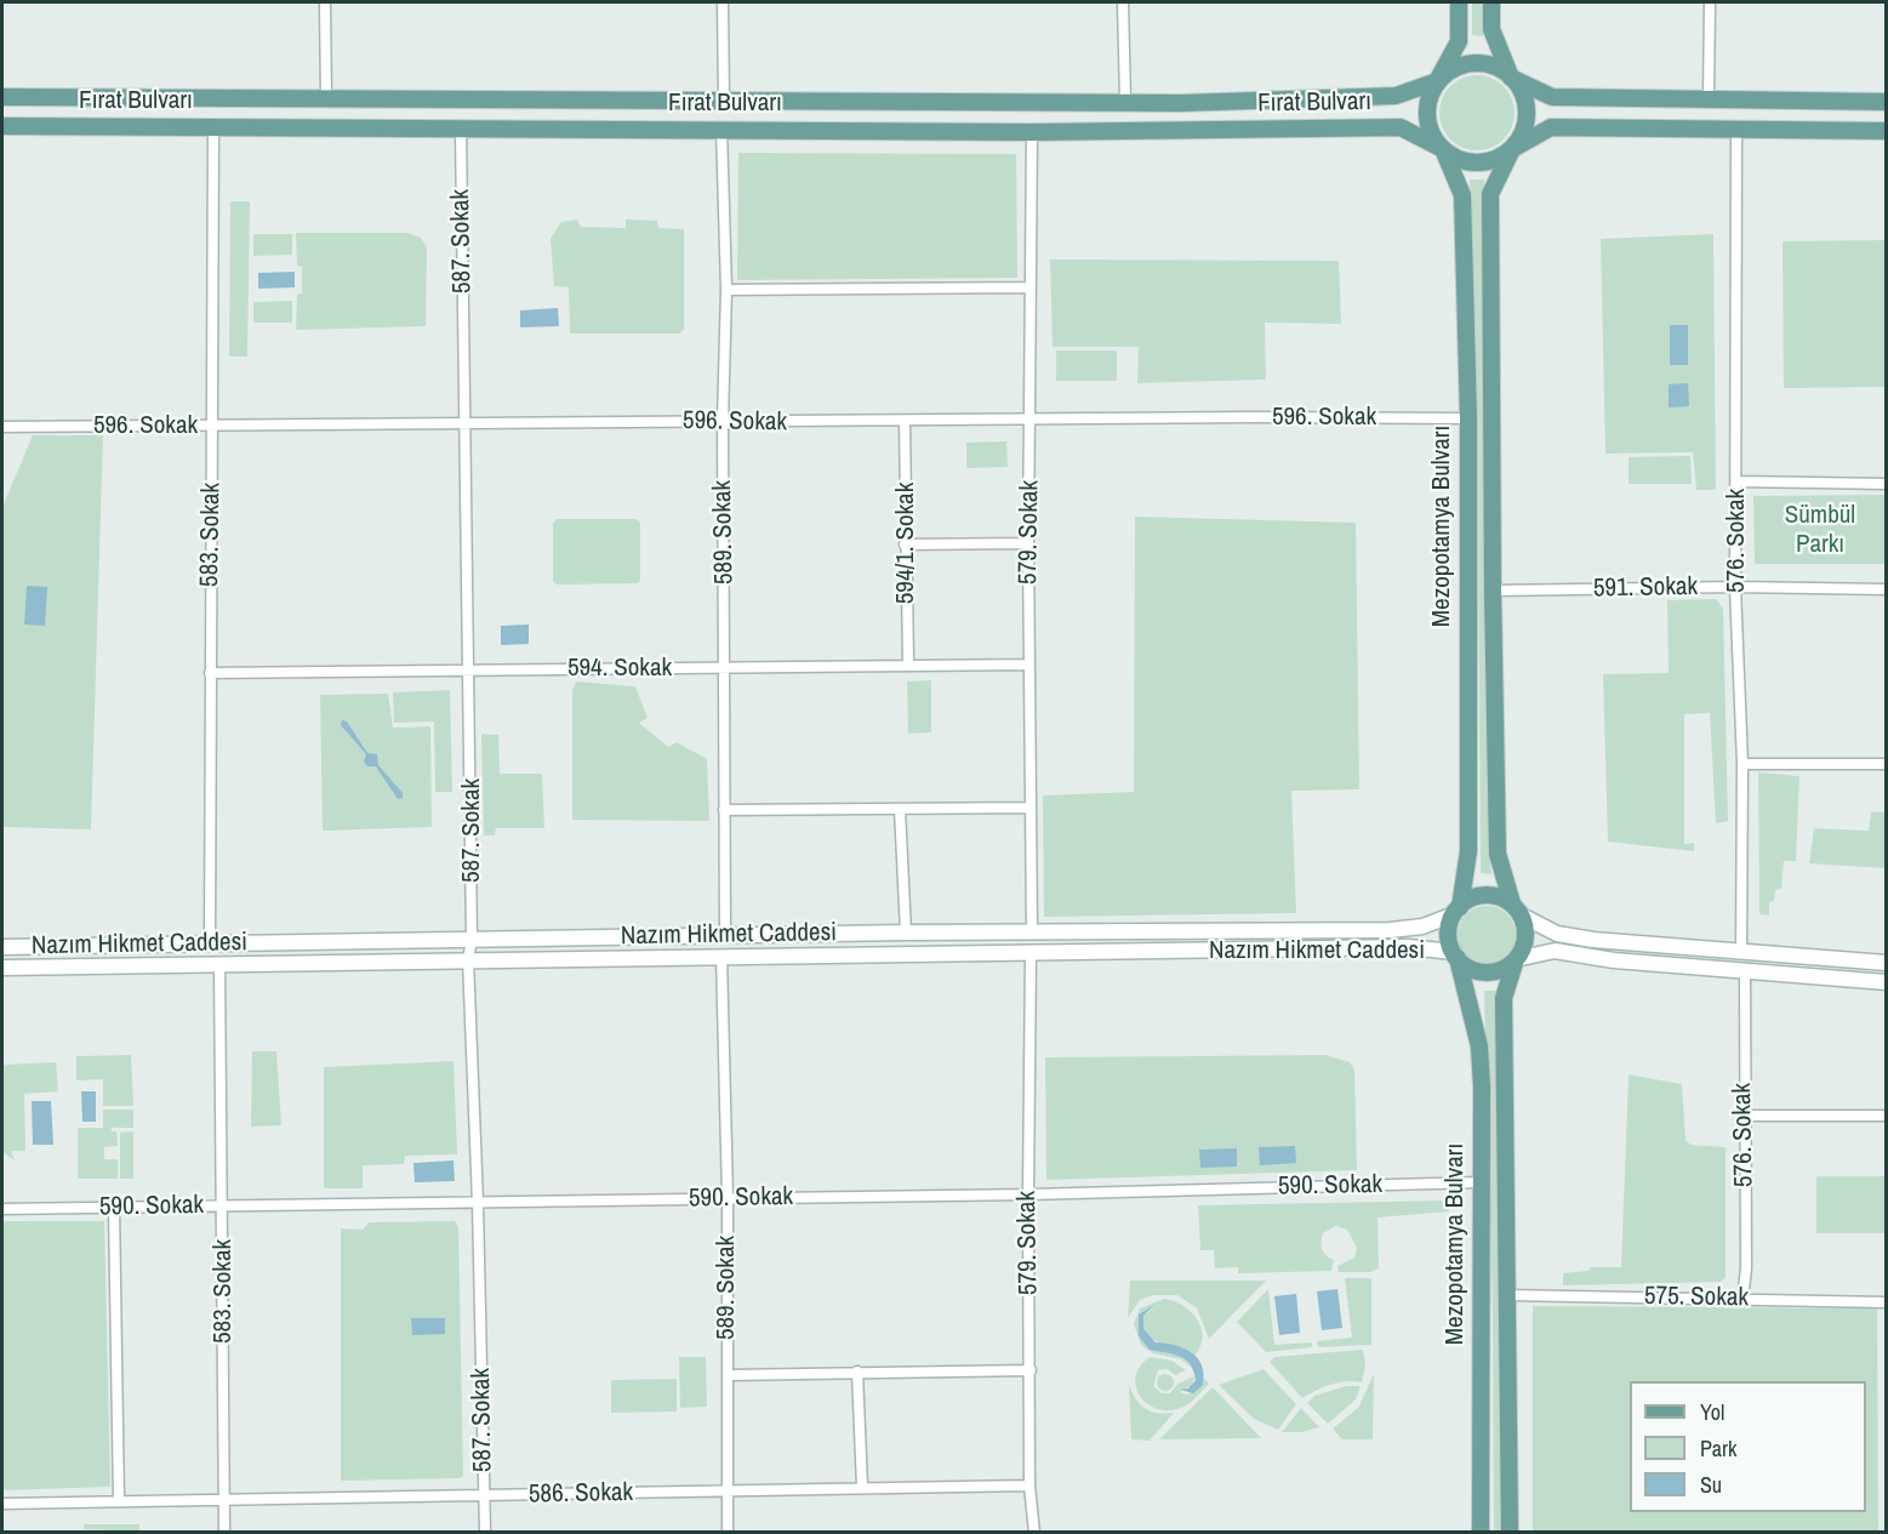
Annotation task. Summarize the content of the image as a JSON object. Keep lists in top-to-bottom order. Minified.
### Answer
{"streets":{"main road":["Fırat Bulvarı","Mezopotamya Bulvarı","Nazım Hikmet Caddesi"],"street":["587. Sokak","596. Sokak","589. Sokak","579. Sokak","583. Sokak","576. Sokak","594/1. Sokak","591. Sokak","594. Sokak","590. Sokak","575. Sokak","586. Sokak"]},"crossings":[["Fırat Bulvarı","587. Sokak"],["Fırat Bulvarı","Mezopotamya Bulvarı"],["Fırat Bulvarı","589. Sokak"],["Fırat Bulvarı","579. Sokak"],["Fırat Bulvarı","583. Sokak"],["587. Sokak","596. Sokak"],["587. Sokak","594. Sokak"],["587. Sokak","Nazım Hikmet Caddesi"],["587. Sokak","590. Sokak"],["587. Sokak","586. Sokak"],["596. Sokak","Mezopotamya Bulvarı"],["596. Sokak","589. Sokak"],["596. Sokak","579. Sokak"],["596. Sokak","583. Sokak"],["596. Sokak","594/1. Sokak"],["Mezopotamya Bulvarı","591. Sokak"],["Mezopotamya Bulvarı","Nazım Hikmet Caddesi"],["Mezopotamya Bulvarı","590. Sokak"],["589. Sokak","594. Sokak"],["589. Sokak","Nazım Hikmet Caddesi"],["589. Sokak","590. Sokak"],["589. Sokak","586. Sokak"],["579. Sokak","594. Sokak"],["579. Sokak","Nazım Hikmet Caddesi"],["579. Sokak","590. Sokak"],["579. Sokak","586. Sokak"],["583. Sokak","594. Sokak"],["583. Sokak","Nazım Hikmet Caddesi"],["583. Sokak","590. Sokak"],["583. Sokak","586. Sokak"],["576. Sokak","591. Sokak"],["576. Sokak","575. Sokak"],["594/1. Sokak","594. Sokak"]],"parks":["Sümbül Parkı"],"legend":["Yol","Park","Su"]}
